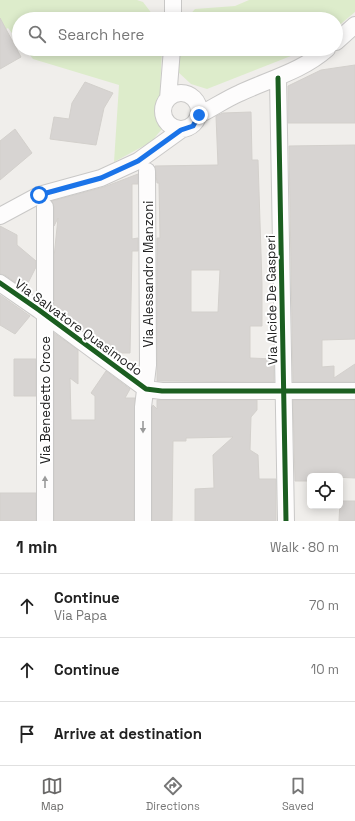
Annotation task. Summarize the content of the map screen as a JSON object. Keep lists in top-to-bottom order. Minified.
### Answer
{"streets":{"street":["Via Alessandro Manzoni","Via Alcide De Gasperi","Via Salvatore Quasimodo","Via Benedetto Croce"]},"crossings":[["Via Alessandro Manzoni","Via Salvatore Quasimodo"],["Via Salvatore Quasimodo","Via Benedetto Croce"]],"one_way":["Via Alessandro Manzoni","Via Benedetto Croce"],"page":{"search":"Search here","heading":["1 min","Walk · 80 m"],"list":[["Continue","Via Papa","70 m"],["Continue","10 m"],"Arrive at destination"],"nav":["Map","Directions","Saved"]}}
